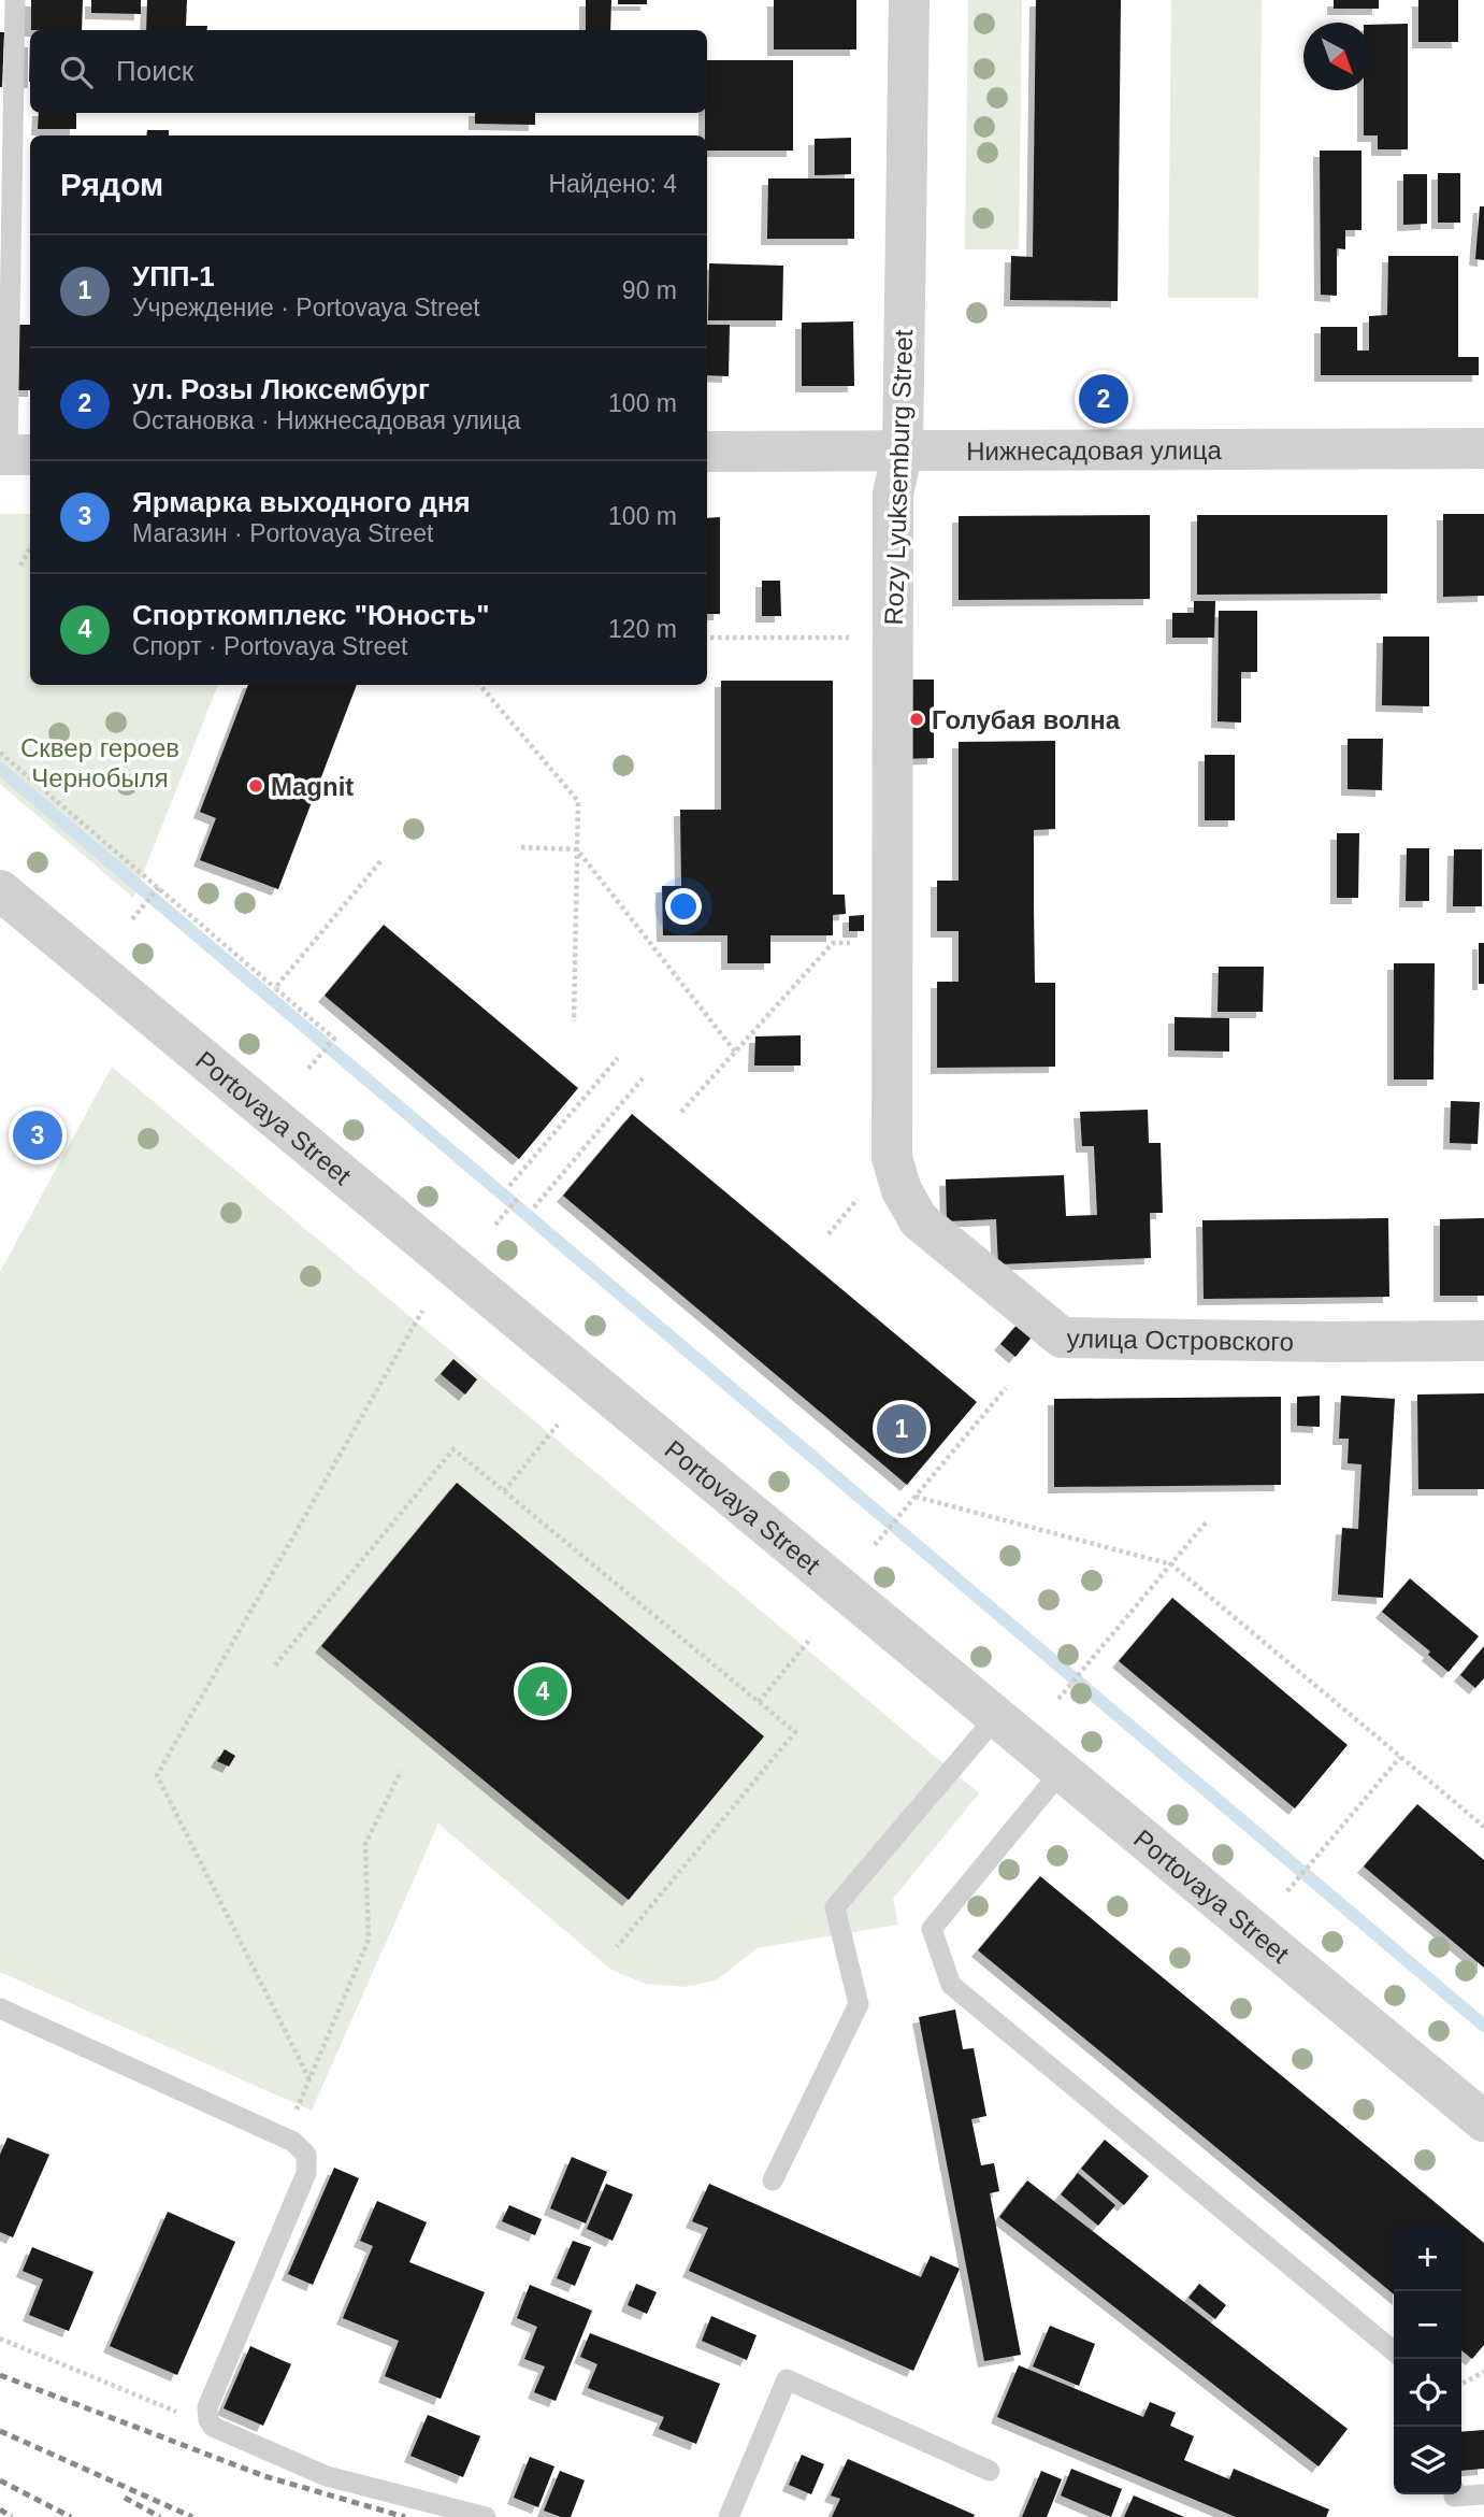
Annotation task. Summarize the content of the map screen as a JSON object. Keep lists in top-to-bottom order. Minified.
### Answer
{"streets":{"street":["Нижнесадовая улица","Rozy Lyuksemburg Street","Portovaya Street","улица Островского"]},"crossings":[["Нижнесадовая улица","Rozy Lyuksemburg Street"],["Rozy Lyuksemburg Street","улица Островского"]],"parks":["Сквер героев Чернобыля"],"places":["Голубая волна","Magnit"],"north":"bottom right","page":{"search":"Поиск","heading":["Рядом","Найдено: 4"],"list":[{"mark":"1","name":"УПП-1","note":"Учреждение · Portovaya Street","value":"90 m"},{"mark":"2","name":"ул. Розы Люксембург","note":"Остановка · Нижнесадовая улица","value":"100 m"},{"mark":"3","name":"Ярмарка выходного дня","note":"Магазин · Portovaya Street","value":"100 m"},{"mark":"4","name":"Спорткомплекс \"Юность\"","note":"Спорт · Portovaya Street","value":"120 m"}],"pins":["2","3","1","4"],"map_buttons":["+","−"]}}
